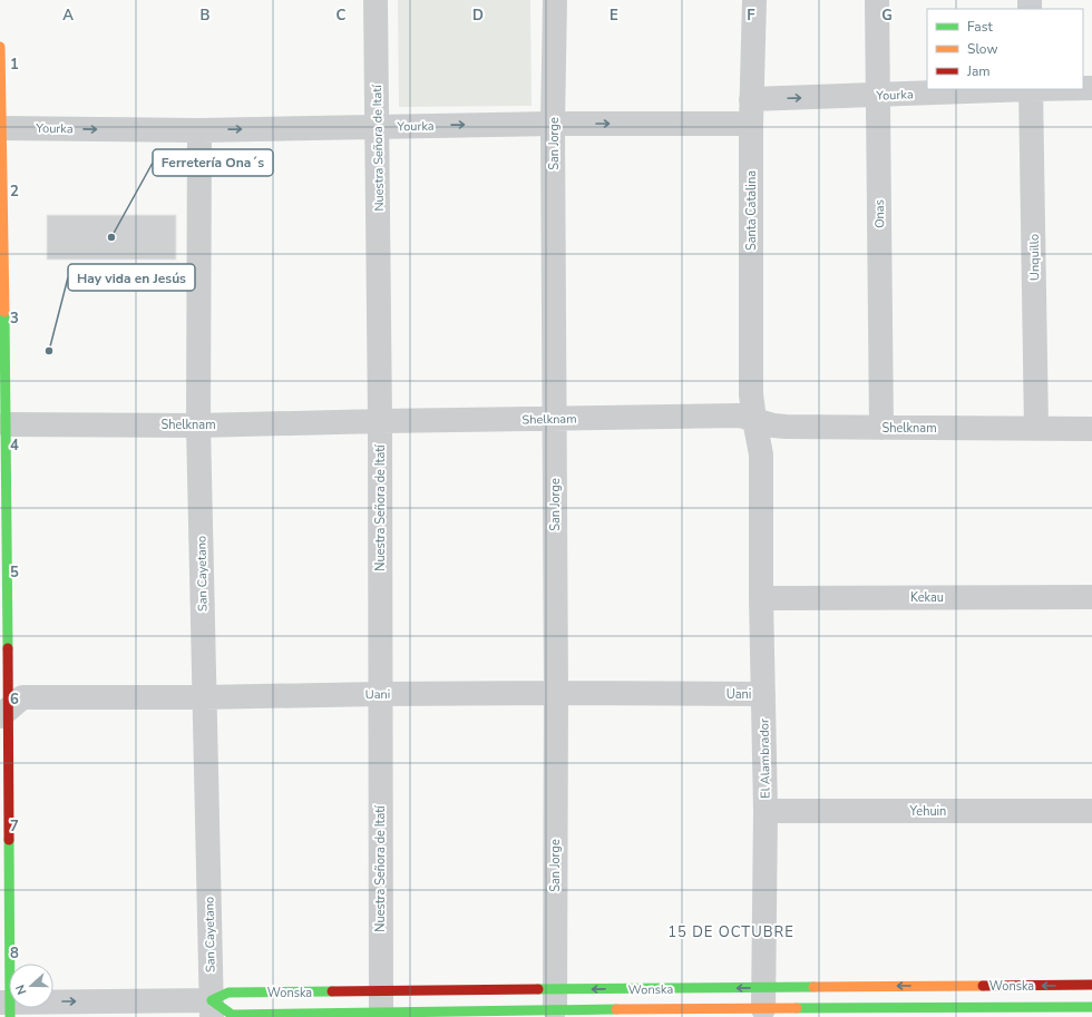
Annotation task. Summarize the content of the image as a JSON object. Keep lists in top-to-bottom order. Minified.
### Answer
{"streets":{"street":["Yourka","San Jorge","Nuestra Señora de Itatí","Santa Catalina","Onas","Unquillo","Shelknam","San Cayetano","Kekau","Uani","El Alambrador","Yehuin","Wonska"]},"crossings":[["Yourka","San Jorge"],["Yourka","Nuestra Señora de Itatí"],["Yourka","Santa Catalina"],["Yourka","Onas"],["Yourka","Unquillo"],["Yourka","San Cayetano"],["San Jorge","Shelknam"],["San Jorge","Uani"],["San Jorge","Wonska"],["Nuestra Señora de Itatí","Shelknam"],["Nuestra Señora de Itatí","Uani"],["Nuestra Señora de Itatí","Wonska"],["Santa Catalina","Shelknam"],["Santa Catalina","El Alambrador"],["Onas","Shelknam"],["Unquillo","Shelknam"],["Shelknam","San Cayetano"],["Shelknam","El Alambrador"],["San Cayetano","Uani"],["San Cayetano","Wonska"],["Kekau","El Alambrador"],["Uani","El Alambrador"],["El Alambrador","Yehuin"],["El Alambrador","Wonska"]],"one_way":["Yourka"],"districts":["15 DE OCTUBRE"],"places":["Ferretería Ona´s","Hay vida en Jesús"],"legend":["Fast","Slow","Jam"],"north":"left","grid":{"columns":["A","B","C","D","E","F","G"],"rows":["1","2","3","4","5","6","7","8"]}}
